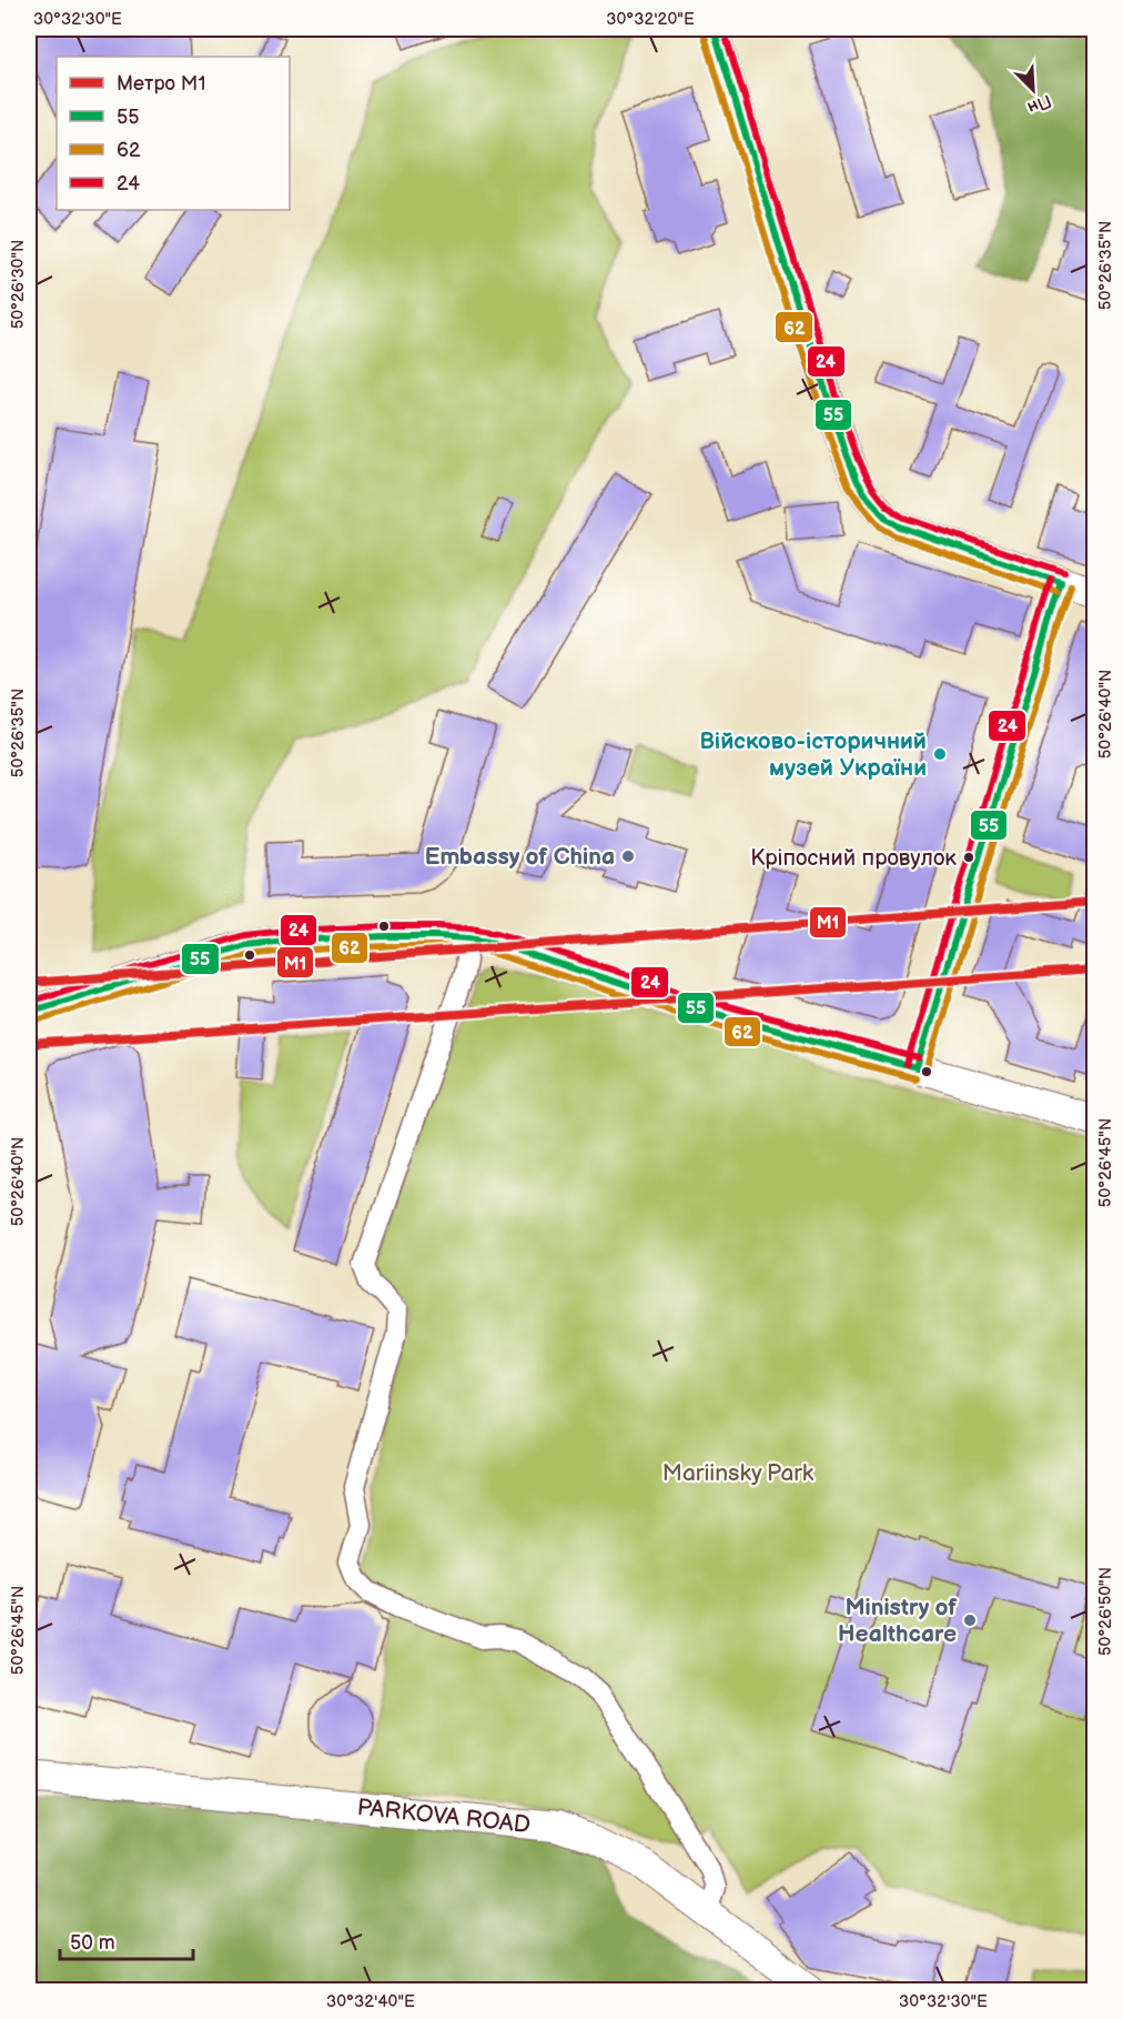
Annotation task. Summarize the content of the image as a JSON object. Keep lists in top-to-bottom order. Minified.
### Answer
{"streets":{"main road":["PARKOVA ROAD"]},"parks":["Mariinsky Park"],"places":["Війсково-історичний музей України","Embassy of China","Кріпосний провулок","Ministry of Healthcare"],"lines":["transit line 55","transit line 24","transit line 62","metro line M1"],"legend":["Метро M1","55","62","24"],"scale_bar":"50 m","north":"bottom right","coordinates":["30°32'30\"E","30°32'20\"E","50°26'35\"N","50°26'30\"N","50°26'40\"N","50°26'45\"N","50°26'50\"N","30°32'40\"E"]}
